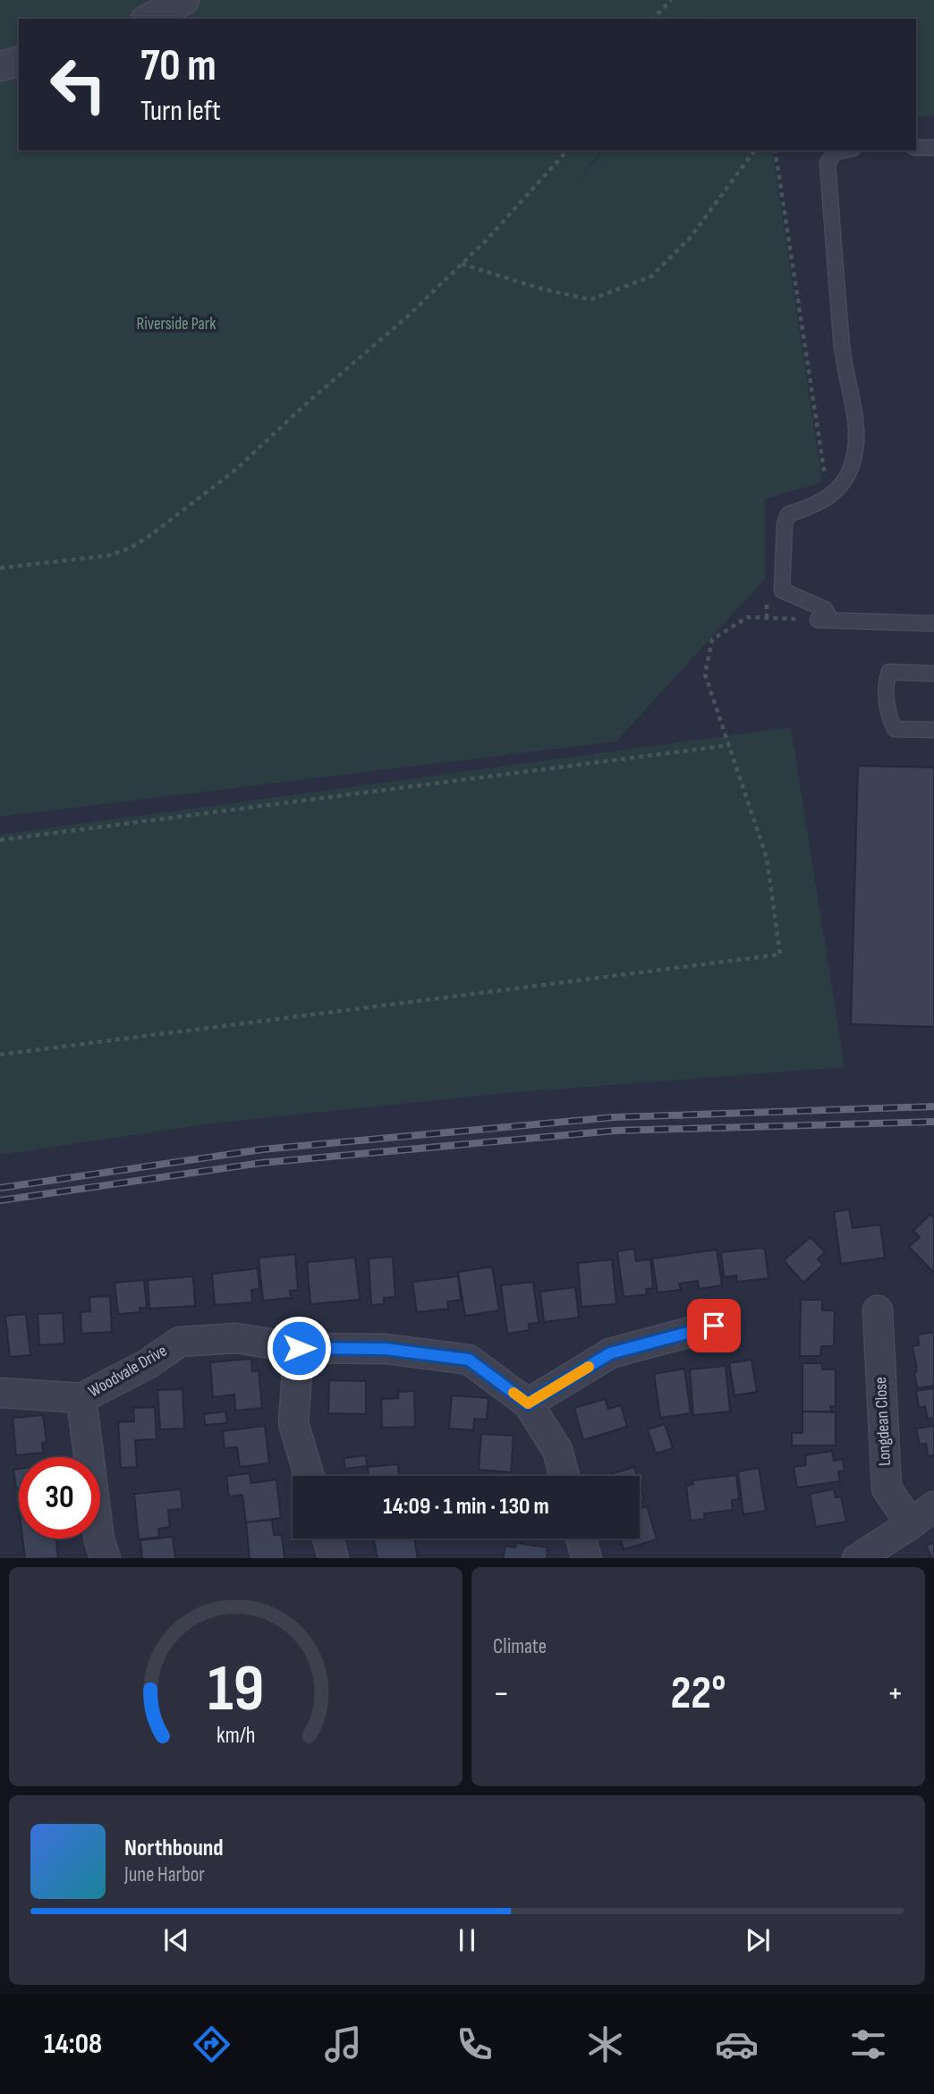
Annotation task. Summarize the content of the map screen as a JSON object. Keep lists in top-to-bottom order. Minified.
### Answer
{"streets":{"street":["Woodvale Drive","Longdean Close"]},"parks":["Riverside Park"],"page":{"turn":["70 m","Turn left"],"limit":"30","trip":"14:09 · 1 min · 130 m","tile":"Climate","heat":["−","22°","+"],"song":["Northbound","June Harbor"],"tabs":"14:08","gauge":["19","km/h"]}}
